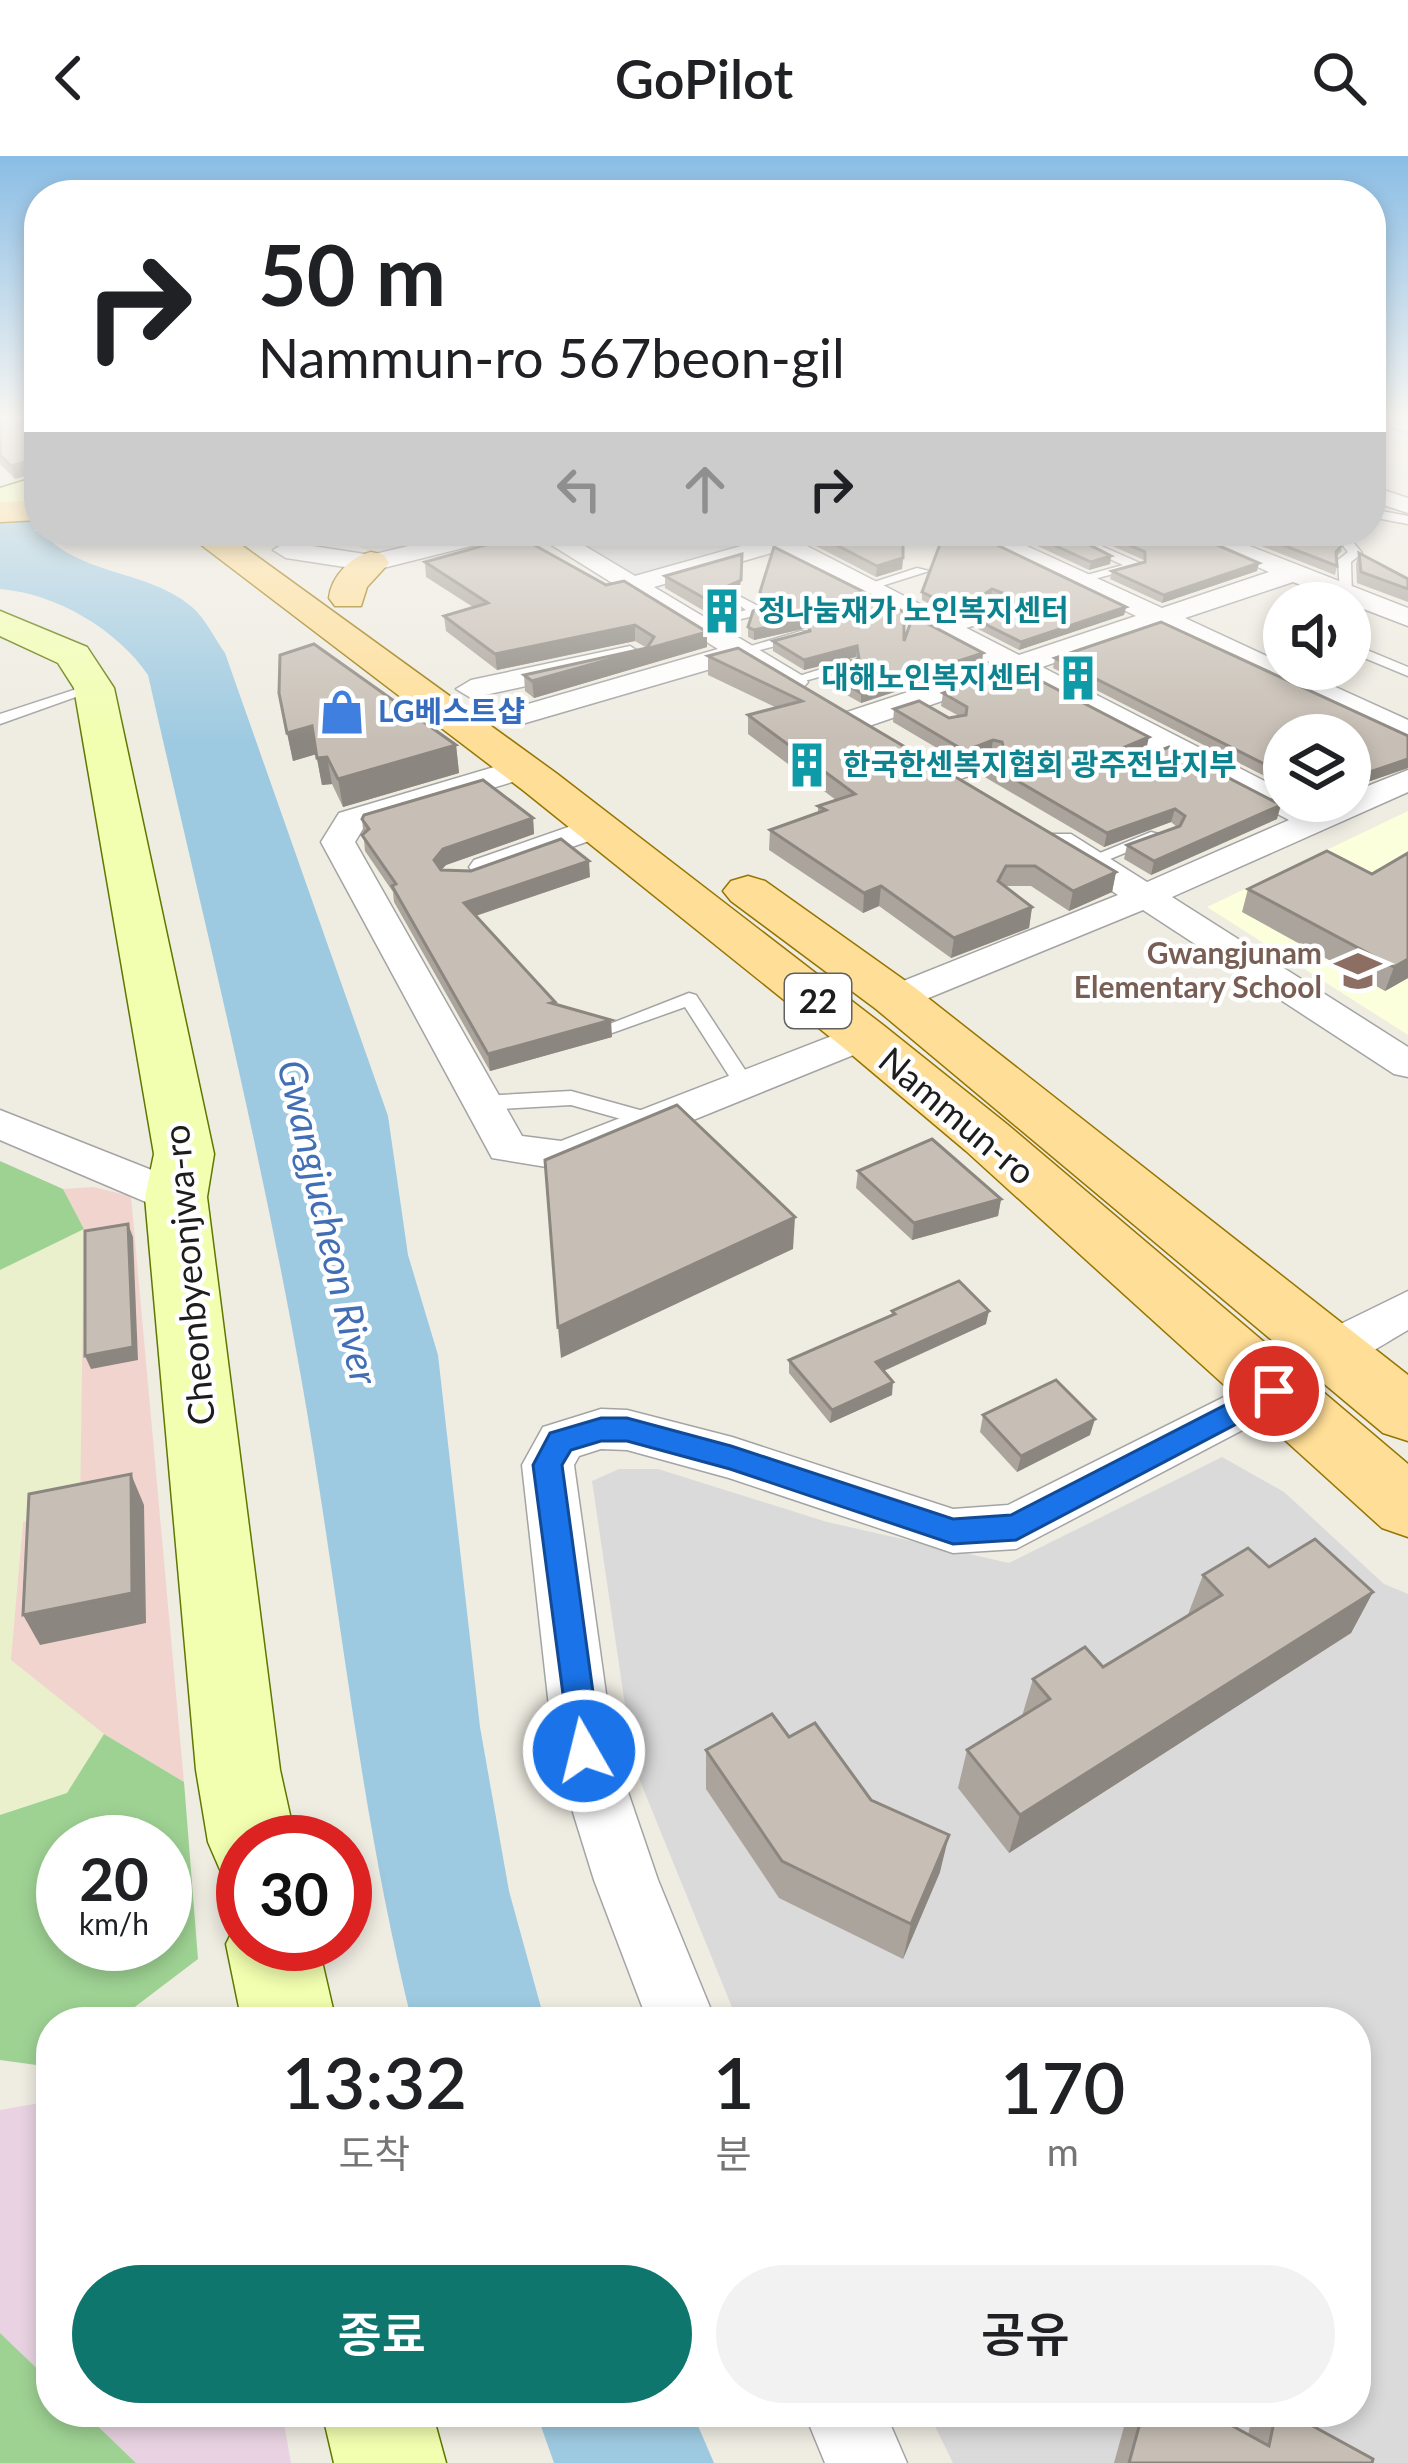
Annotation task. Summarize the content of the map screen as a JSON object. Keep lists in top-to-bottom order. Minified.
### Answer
{"streets":{"main road":["22","Nammun-ro","Cheonbyeonjwa-ro"]},"water":["Gwangjucheon River"],"places":{"building":["정나눔재가 노인복지센터","대해노인복지센터","한국한센복지협회 광주전남지부"],"shop":["LG베스트샵"],"school or university":["Gwangjunam Elementary School"]},"page":{"header":"GoPilot","turn":["50 m","Nammun-ro 567beon-gil"],"speed":"20 km/h","limit":"30","eta":["13:32","도착","1","분","170","m"],"buttons":["종료","공유"]}}
